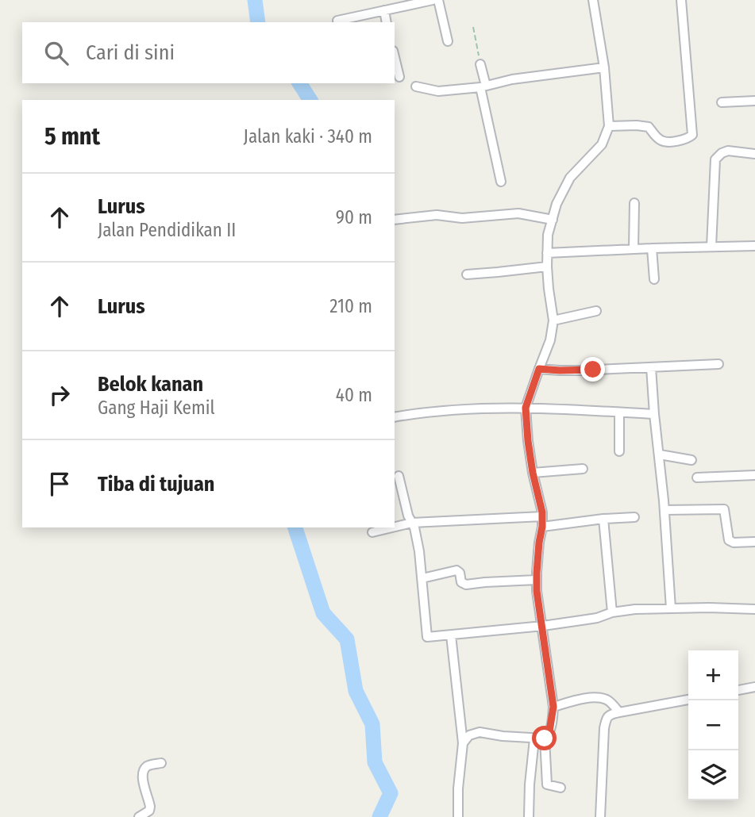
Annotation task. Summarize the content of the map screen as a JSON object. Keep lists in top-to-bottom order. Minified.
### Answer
{"page":{"search":"Cari di sini","heading":["5 mnt","Jalan kaki · 340 m"],"list":[["Lurus","Jalan Pendidikan II","90 m"],["Lurus","210 m"],["Belok kanan","Gang Haji Kemil","40 m"],"Tiba di tujuan"],"map_buttons":["+","−"]}}
